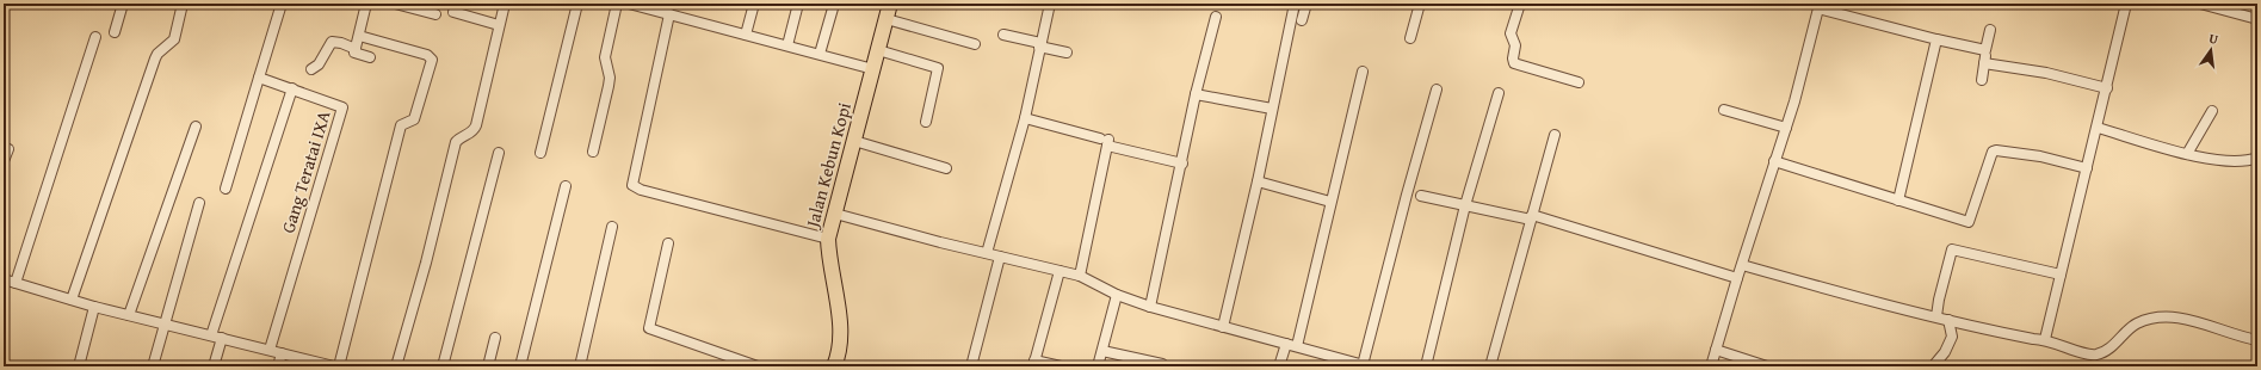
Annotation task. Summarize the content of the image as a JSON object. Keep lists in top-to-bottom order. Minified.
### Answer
{"streets":{"main road":["Jalan Kebun Kopi"],"street":["Gang Teratai IXA"]},"north":"top"}
